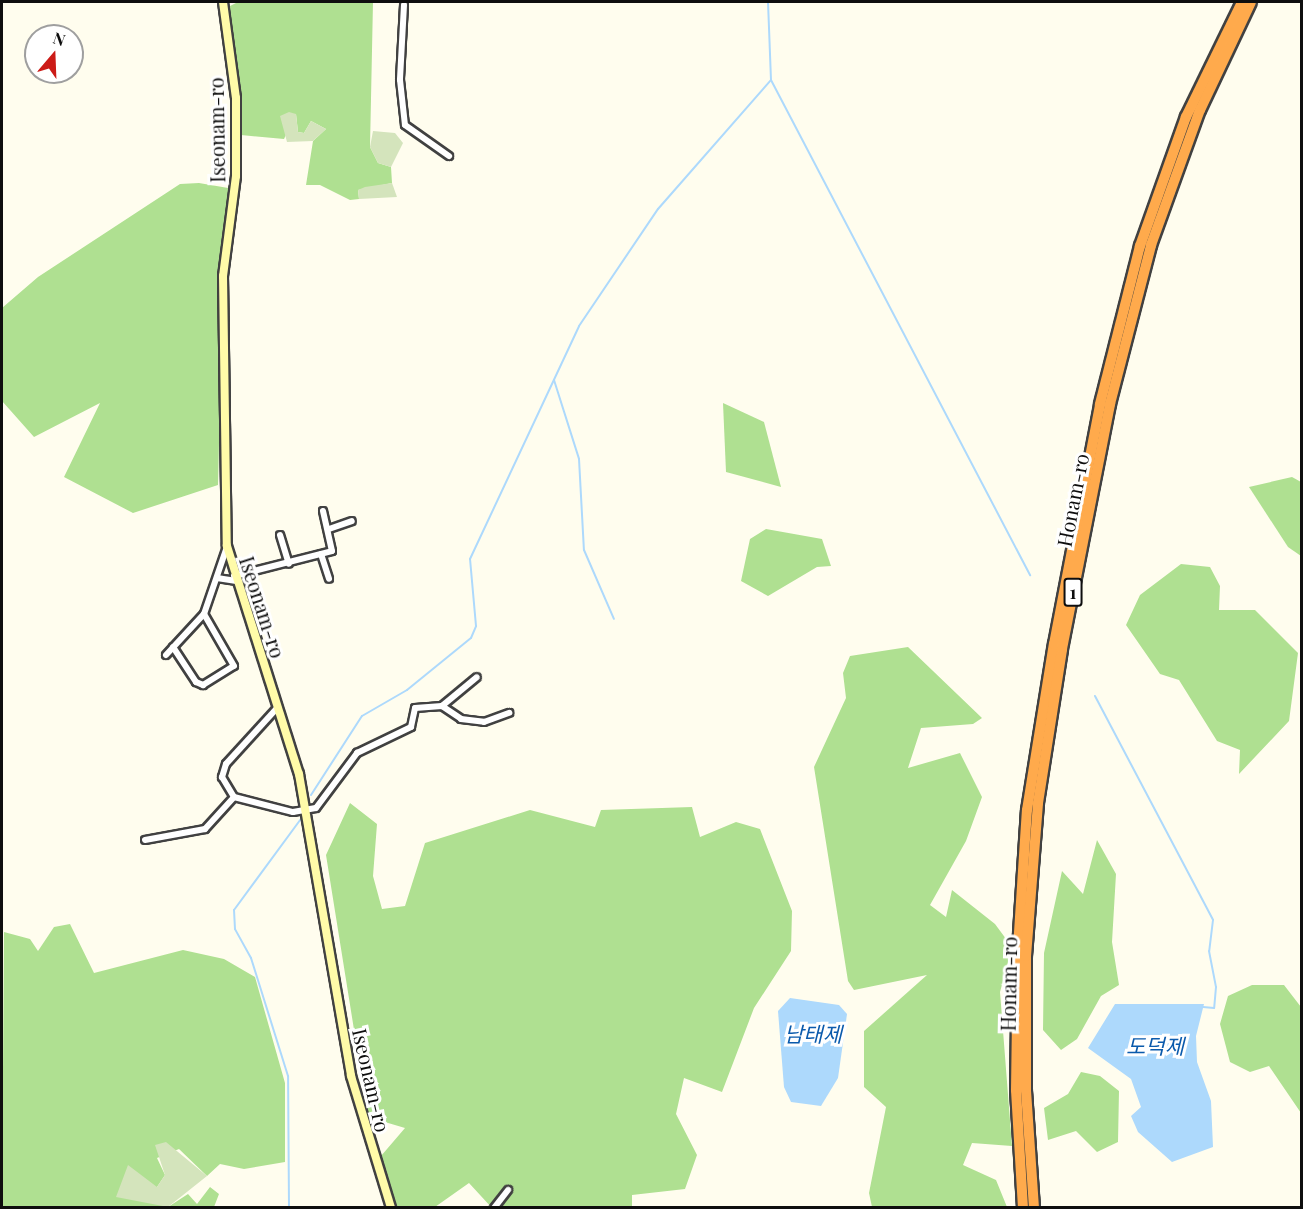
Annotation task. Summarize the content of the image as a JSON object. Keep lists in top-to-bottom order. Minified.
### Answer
{"streets":{"highway":["Honam-ro","1"],"main road":["Iseonam-ro"]},"water":["남태제","도덕제"],"north":"top"}
